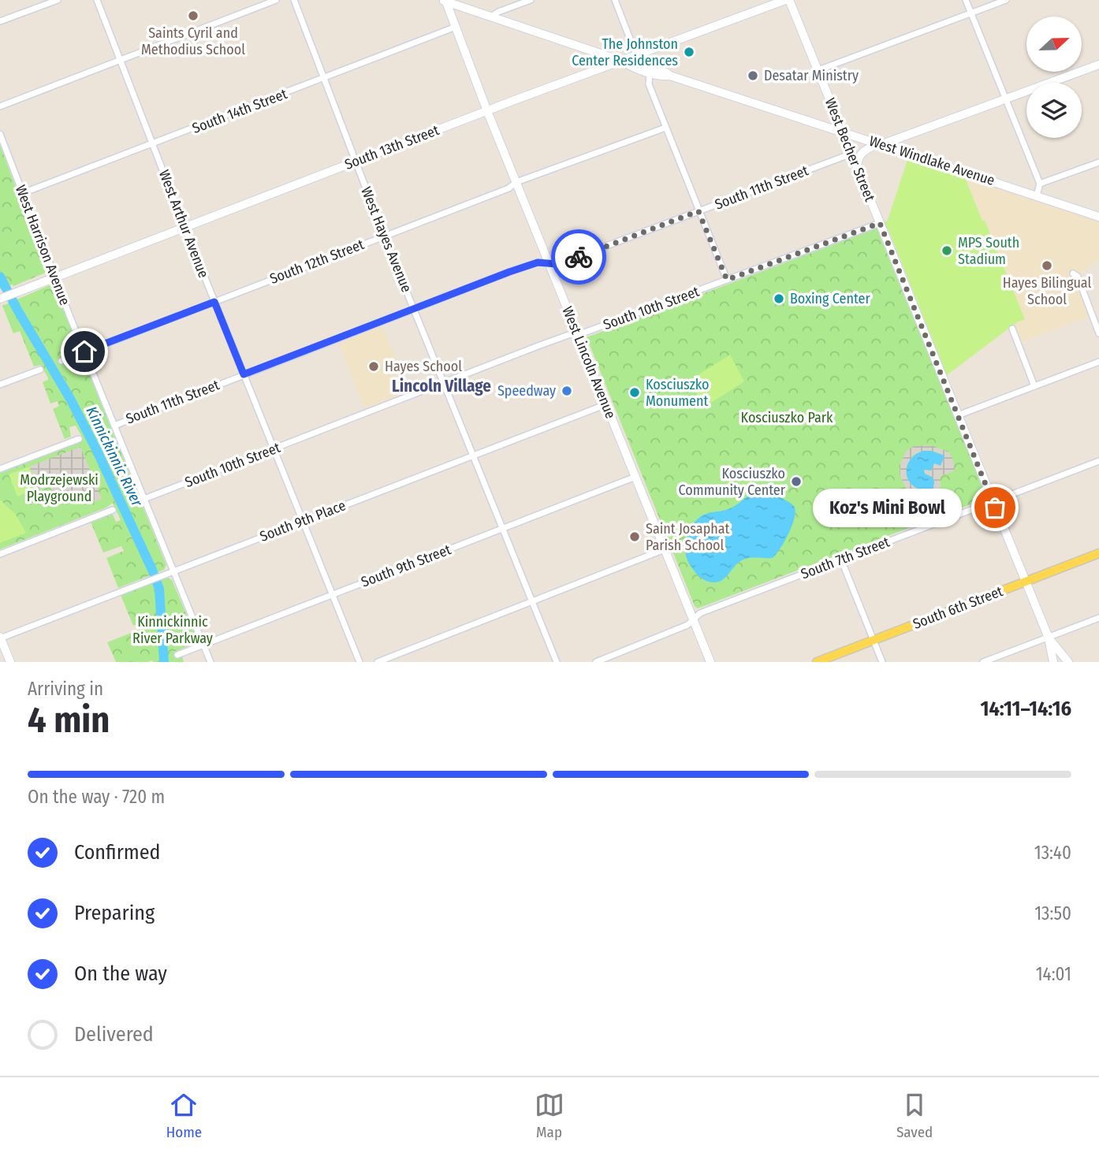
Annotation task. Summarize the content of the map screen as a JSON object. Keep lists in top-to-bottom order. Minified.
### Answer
{"streets":{"main road":["South 6th Street"],"street":["South 14th Street","South 13th Street","West Becher Street","West Windlake Avenue","South 11th Street","West Arthur Avenue","West Hayes Avenue","West Harrison Avenue","South 12th Street","South 10th Street","West Lincoln Avenue","South 9th Place","South 7th Street","South 9th Street"]},"crossings":[["South 14th Street","West Arthur Avenue"],["South 14th Street","West Hayes Avenue"],["South 14th Street","West Harrison Avenue"],["South 14th Street","West Lincoln Avenue"],["South 13th Street","West Windlake Avenue"],["South 13th Street","West Arthur Avenue"],["South 13th Street","West Hayes Avenue"],["South 13th Street","West Harrison Avenue"],["South 13th Street","West Lincoln Avenue"],["West Becher Street","West Windlake Avenue"],["West Becher Street","South 11th Street"],["West Becher Street","South 10th Street"],["West Becher Street","South 7th Street"],["West Becher Street","South 6th Street"],["West Windlake Avenue","West Lincoln Avenue"],["South 11th Street","West Arthur Avenue"],["South 11th Street","West Hayes Avenue"],["South 11th Street","West Harrison Avenue"],["South 11th Street","West Lincoln Avenue"],["West Arthur Avenue","South 12th Street"],["West Arthur Avenue","South 10th Street"],["West Arthur Avenue","South 9th Place"],["West Arthur Avenue","South 9th Street"],["West Hayes Avenue","South 12th Street"],["West Hayes Avenue","South 10th Street"],["West Hayes Avenue","South 9th Place"],["West Hayes Avenue","South 9th Street"],["West Harrison Avenue","South 12th Street"],["West Harrison Avenue","South 10th Street"],["West Harrison Avenue","South 9th Place"],["West Harrison Avenue","South 9th Street"],["South 12th Street","West Lincoln Avenue"],["South 10th Street","West Lincoln Avenue"],["West Lincoln Avenue","South 9th Place"],["West Lincoln Avenue","South 7th Street"],["West Lincoln Avenue","South 9th Street"]],"districts":["Lincoln Village"],"water":["Kinnickinnic River"],"parks":["Kosciuszko Park","Modrzejewski Playground","Kinnickinnic River Parkway"],"places":["Saints Cyril and Methodius School","The Johnston Center Residences","Desatar Ministry","MPS South Stadium","Hayes Bilingual School","Boxing Center","Hayes School","Speedway","Kosciuszko Monument","Kosciuszko Community Center","Koz's Mini Bowl","Saint Josaphat Parish School"],"north":"right","page":{"bubble":"Koz's Mini Bowl","heading":["4 min","Arriving in","14:11–14:16"],"bar":"On the way · 720 m","list":[["Confirmed","13:40"],["Preparing","13:50"],["On the way","14:01"],"Delivered"],"tabs":["Home","Map","Saved"]}}
